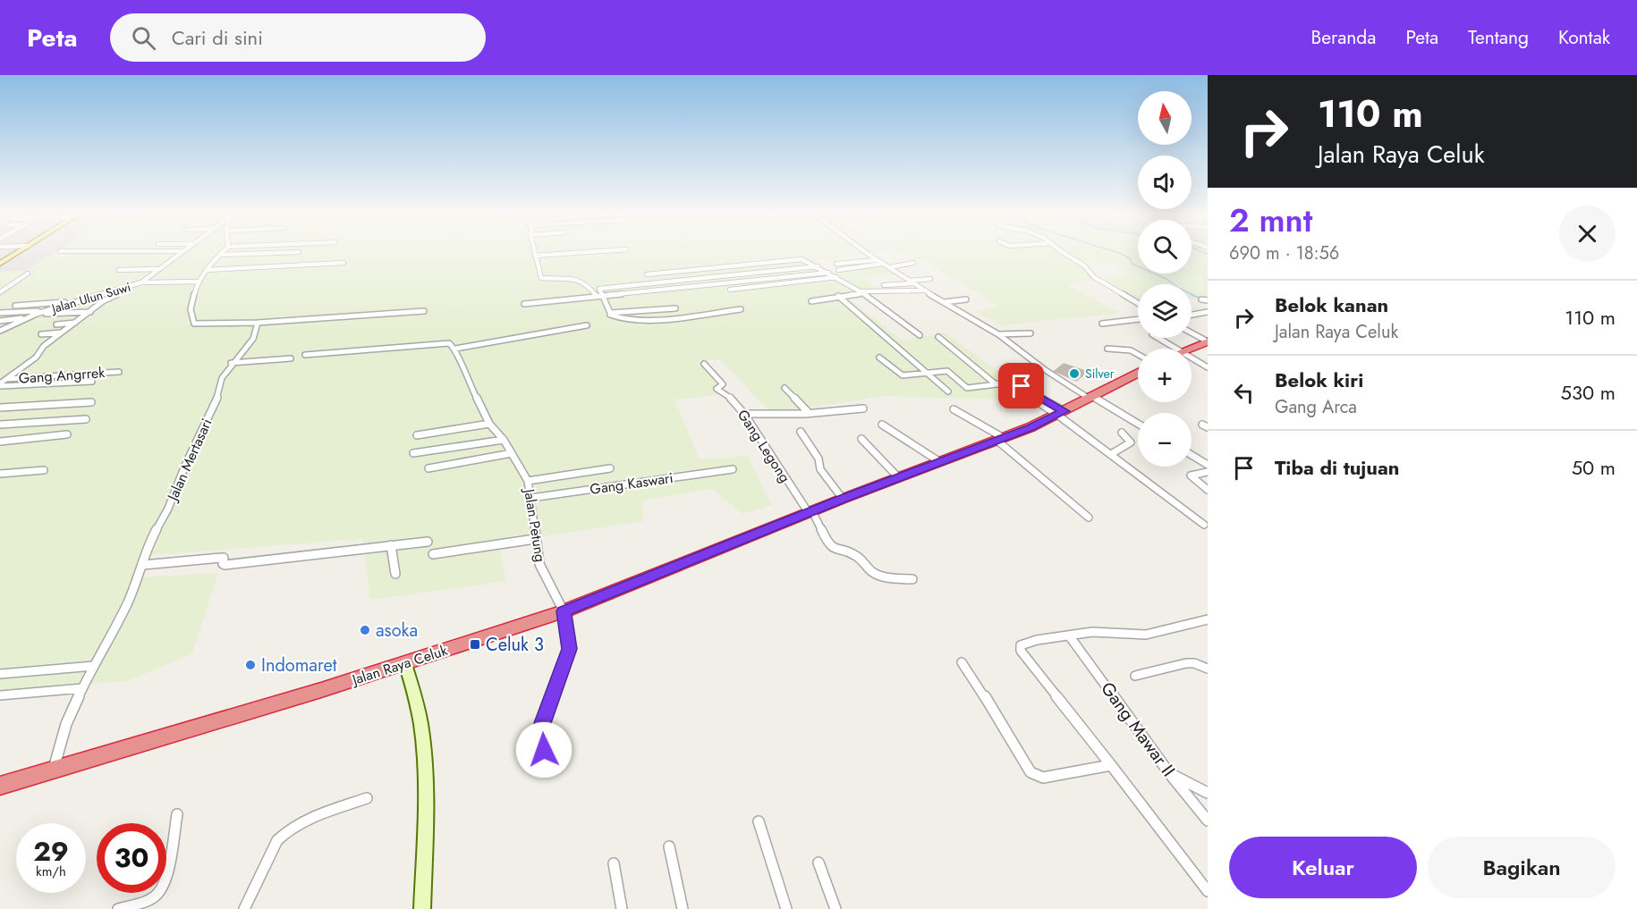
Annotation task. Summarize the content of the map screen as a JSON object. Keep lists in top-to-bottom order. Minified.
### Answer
{"streets":{"highway":["Jalan Raya Celuk"],"street":["Jalan Ulun Suwi","Gang Angrrek","Gang Legong","Jalan Mertasari","Gang Kaswari","Jalan Petung","Gang Mawar II"]},"crossings":[["Gang Legong","Jalan Raya Celuk"],["Jalan Mertasari","Jalan Raya Celuk"],["Gang Kaswari","Jalan Petung"],["Jalan Petung","Jalan Raya Celuk"]],"places":{"other":["Silver","asoka","Indomaret"],"transit":["Celuk 3"]},"north":"top","page":{"header":"Peta","search":"Cari di sini","nav":["Beranda","Peta","Tentang","Kontak"],"turn":["110 m","Jalan Raya Celuk"],"map_buttons":["+","−"],"heading":["2 mnt","690 m · 18:56"],"list":[{"name":"Belok kanan","note":"Jalan Raya Celuk","value":"110 m"},{"name":"Belok kiri","note":"Gang Arca","value":"530 m"},{"name":"Tiba di tujuan","value":"50 m"}],"speed":"29 km/h","limit":"30","buttons":["Keluar","Bagikan"]}}
